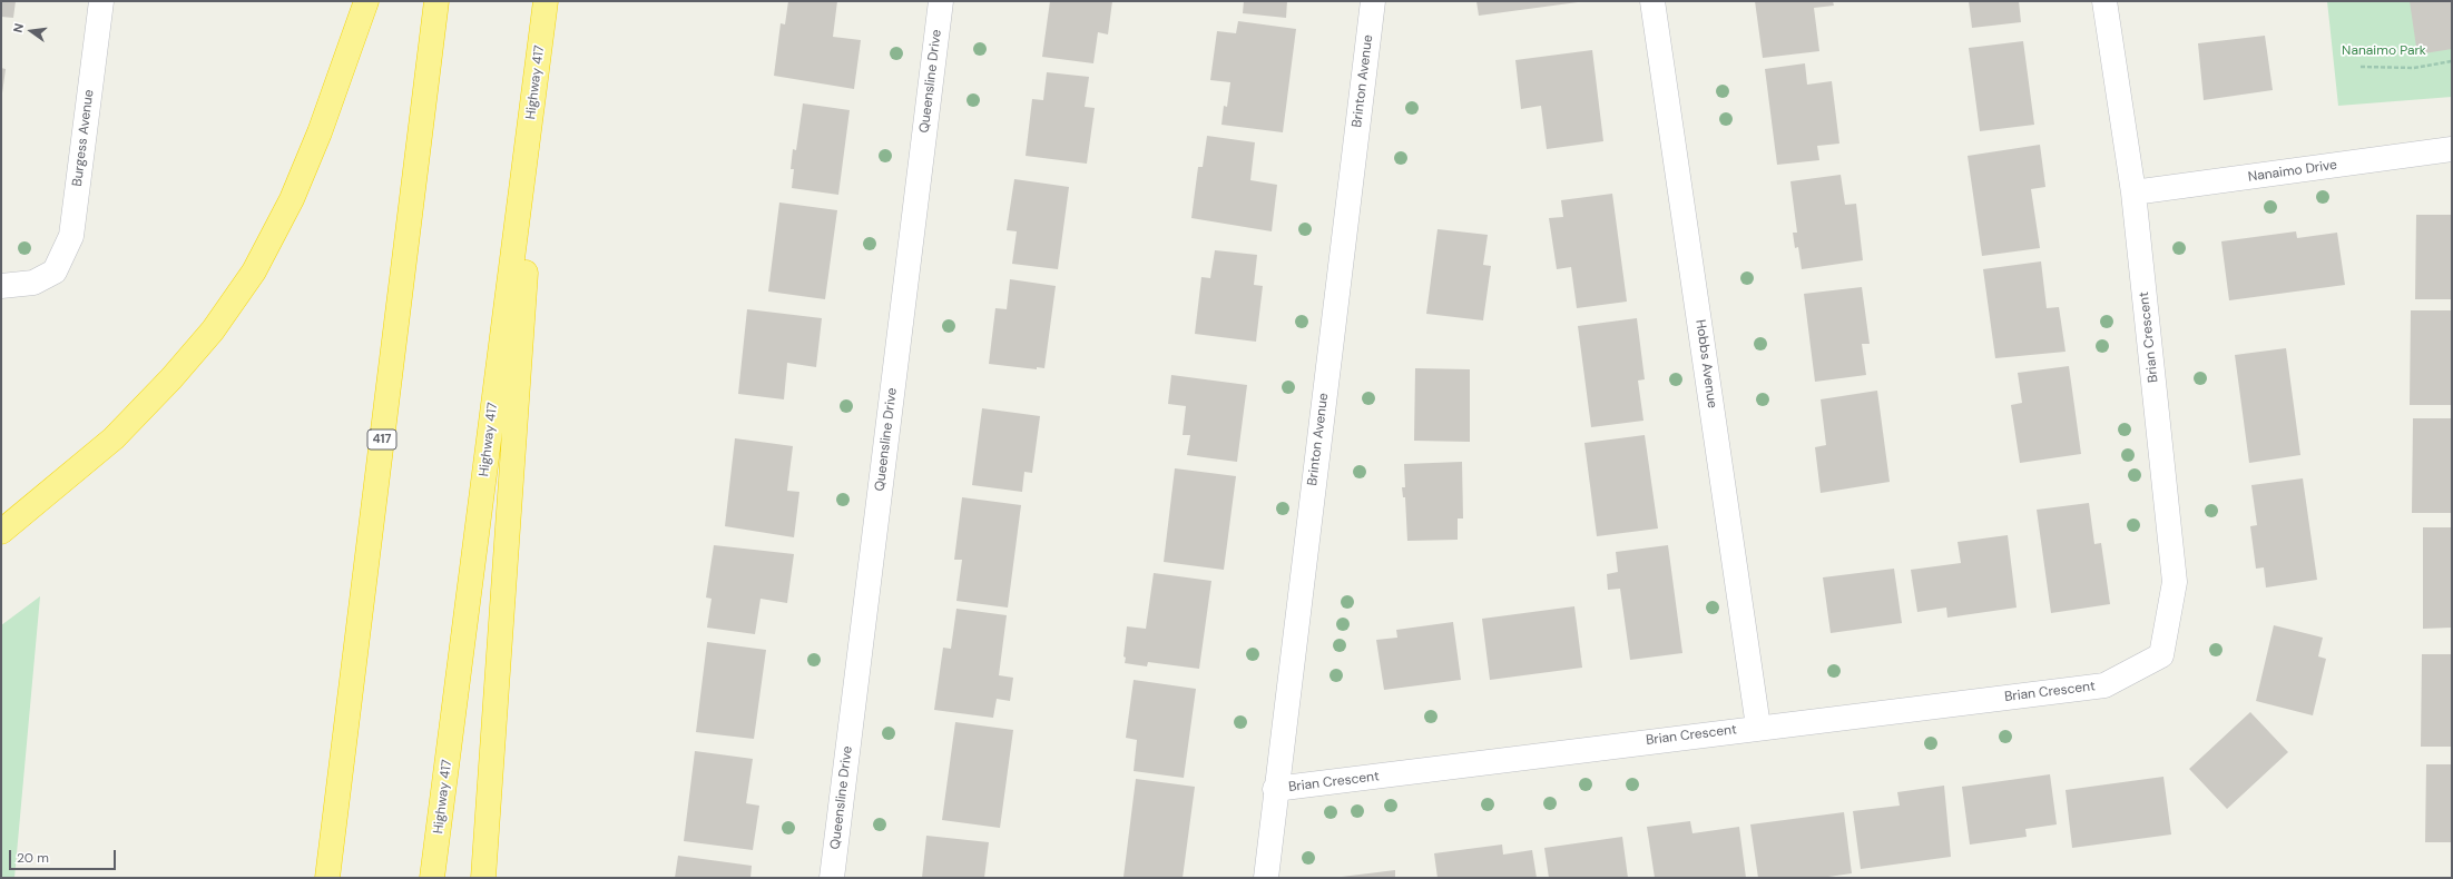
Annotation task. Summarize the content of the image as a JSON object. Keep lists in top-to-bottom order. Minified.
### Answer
{"streets":{"highway":["Highway 417","417"],"street":["Queensline Drive","Brinton Avenue","Burgess Avenue","Nanaimo Drive","Brian Crescent","Hobbs Avenue"]},"crossings":[["Brinton Avenue","Brian Crescent"],["Nanaimo Drive","Brian Crescent"],["Brian Crescent","Hobbs Avenue"]],"parks":["Nanaimo Park"],"scale_bar":"20 m","north":"left"}
